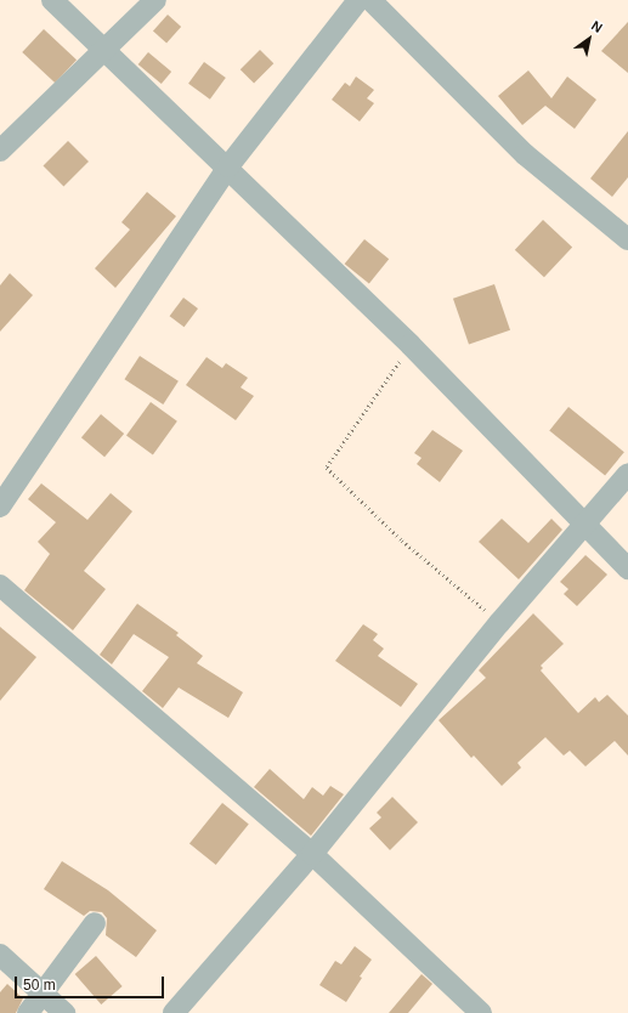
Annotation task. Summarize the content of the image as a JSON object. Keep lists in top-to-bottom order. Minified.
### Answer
{"scale_bar":"50 m","north":"top right"}
